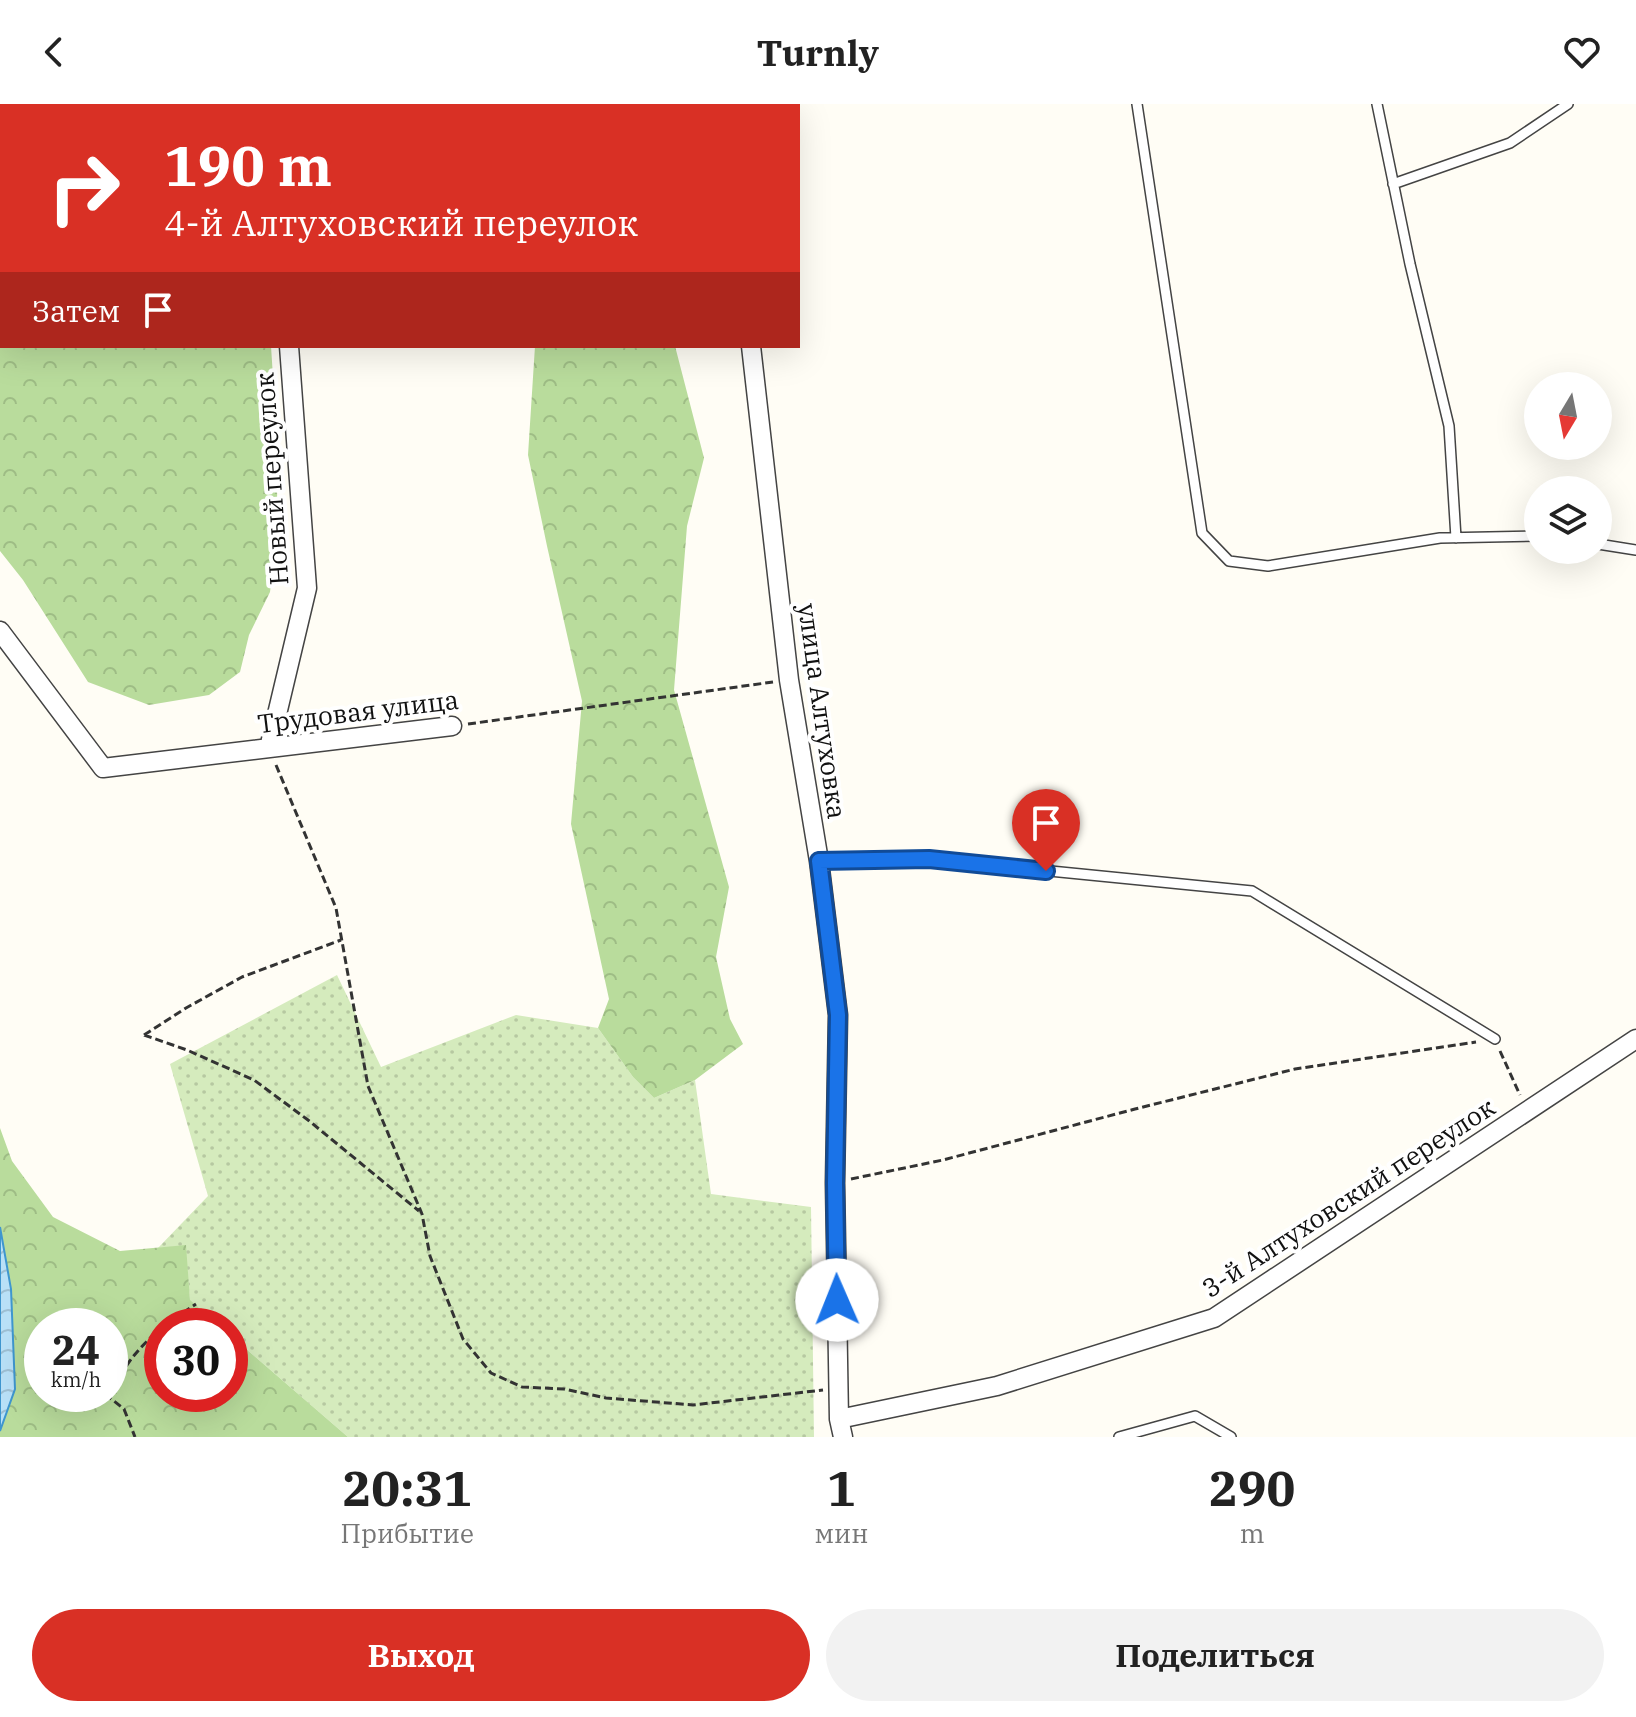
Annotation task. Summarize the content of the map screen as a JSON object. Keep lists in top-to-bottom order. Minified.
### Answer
{"streets":{"street":["Новый переулок","Трудовая улица","улица Алтуховка","3-й Алтуховский переулок"]},"crossings":[["Новый переулок","Трудовая улица"],["Трудовая улица","улица Алтуховка"],["улица Алтуховка","3-й Алтуховский переулок"]],"north":"bottom","page":{"header":"Turnly","turn":["190 m","4-й Алтуховский переулок"],"then":"Затем","speed":"24 km/h","limit":"30","eta":["20:31","Прибытие","1","мин","290","m"],"buttons":["Выход","Поделиться"]}}
